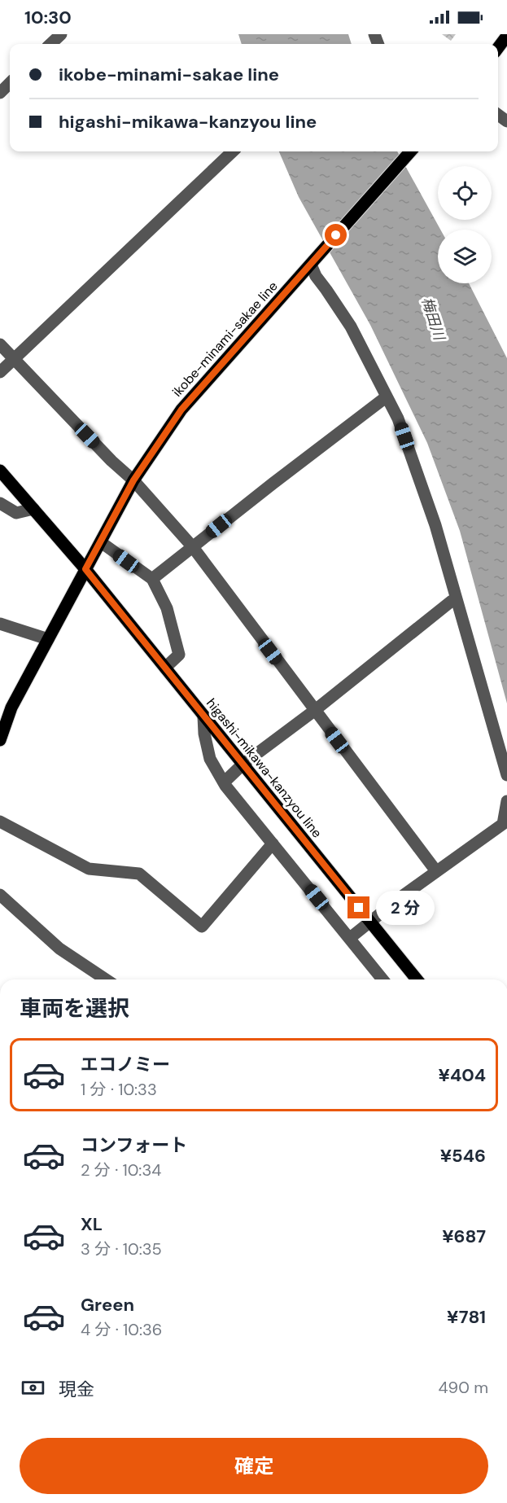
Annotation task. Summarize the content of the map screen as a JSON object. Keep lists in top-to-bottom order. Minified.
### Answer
{"streets":{"main road":["ikobe-minami-sakae line","higashi-mikawa-kanzyou line"]},"crossings":[["ikobe-minami-sakae line","higashi-mikawa-kanzyou line"]],"water":["梅田川"],"page":{"status":"10:30","banner":["ikobe-minami-sakae line","higashi-mikawa-kanzyou line"],"bubble":"2 分","heading":"車両を選択","list":[{"name":"エコノミー","note":"1 分 · 10:33","value":"¥404"},{"name":"コンフォート","note":"2 分 · 10:34","value":"¥546"},{"name":"XL","note":"3 分 · 10:35","value":"¥687"},{"name":"Green","note":"4 分 · 10:36","value":"¥781"}],"pay":["現金","490 m"],"buttons":"確定"}}
